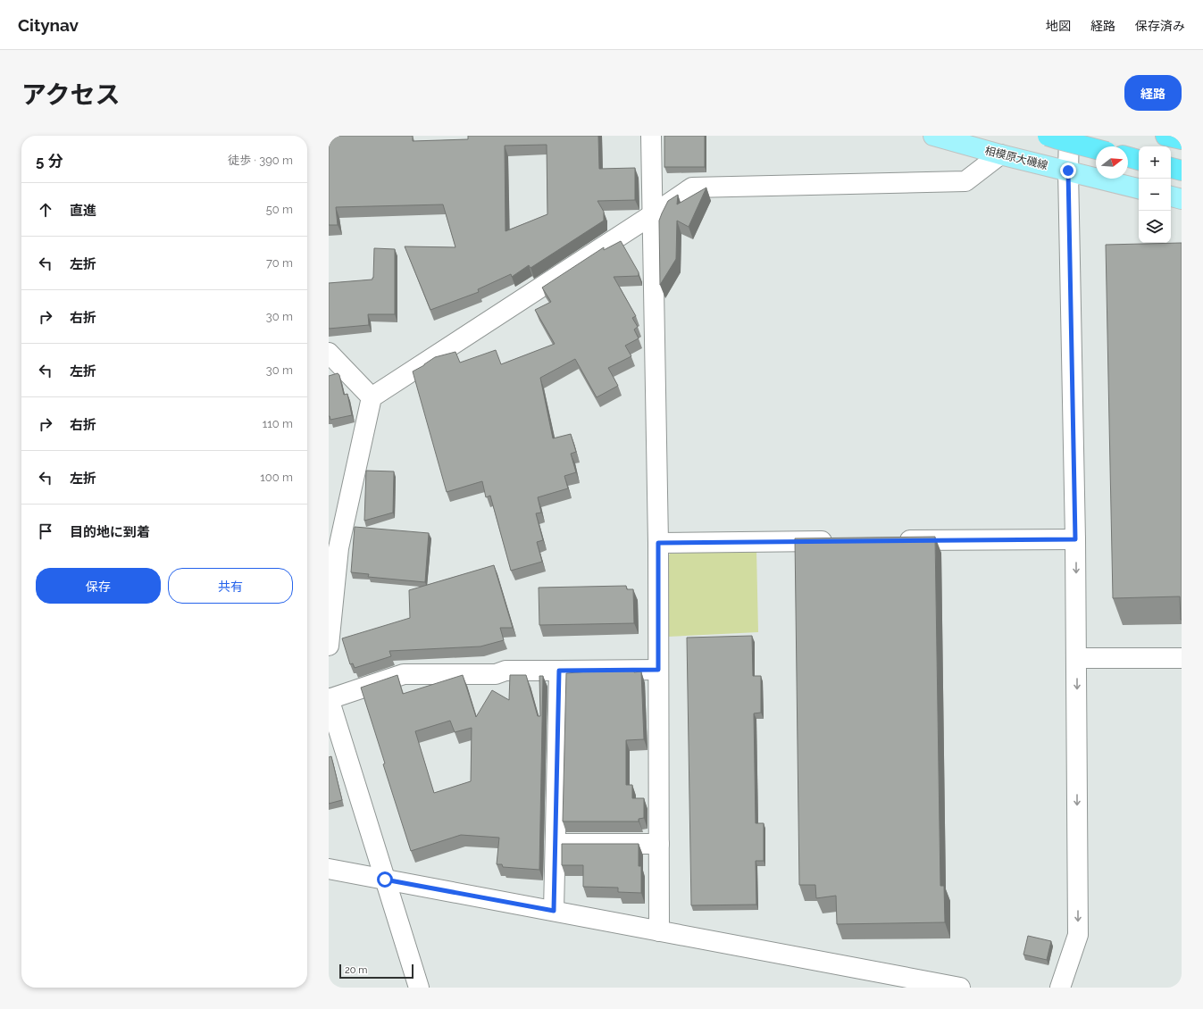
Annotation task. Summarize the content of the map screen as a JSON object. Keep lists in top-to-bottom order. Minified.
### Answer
{"streets":{"main road":["相模原大磯線"]},"scale_bar":"20 m","north":"right","page":{"header":"Citynav","nav":["地図","経路","保存済み"],"title":"アクセス","buttons":["経路",["保存","共有"]],"heading":["5 分","徒歩 · 390 m"],"map_buttons":["+","−"],"list":[["直進","50 m"],["左折","70 m"],["右折","30 m"],["左折","30 m"],["右折","110 m"],["左折","100 m"],"目的地に到着"],"scale":"20 m"}}
